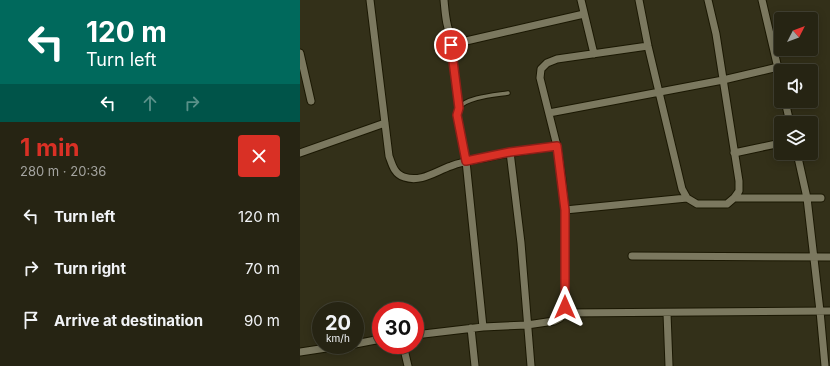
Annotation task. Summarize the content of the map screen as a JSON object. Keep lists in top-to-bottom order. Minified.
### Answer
{"north":"top right","page":{"turn":["120 m","Turn left"],"heading":["1 min","280 m · 20:36"],"list":[{"name":"Turn left","value":"120 m"},{"name":"Turn right","value":"70 m"},{"name":"Arrive at destination","value":"90 m"}],"speed":"20 km/h","limit":"30"}}
